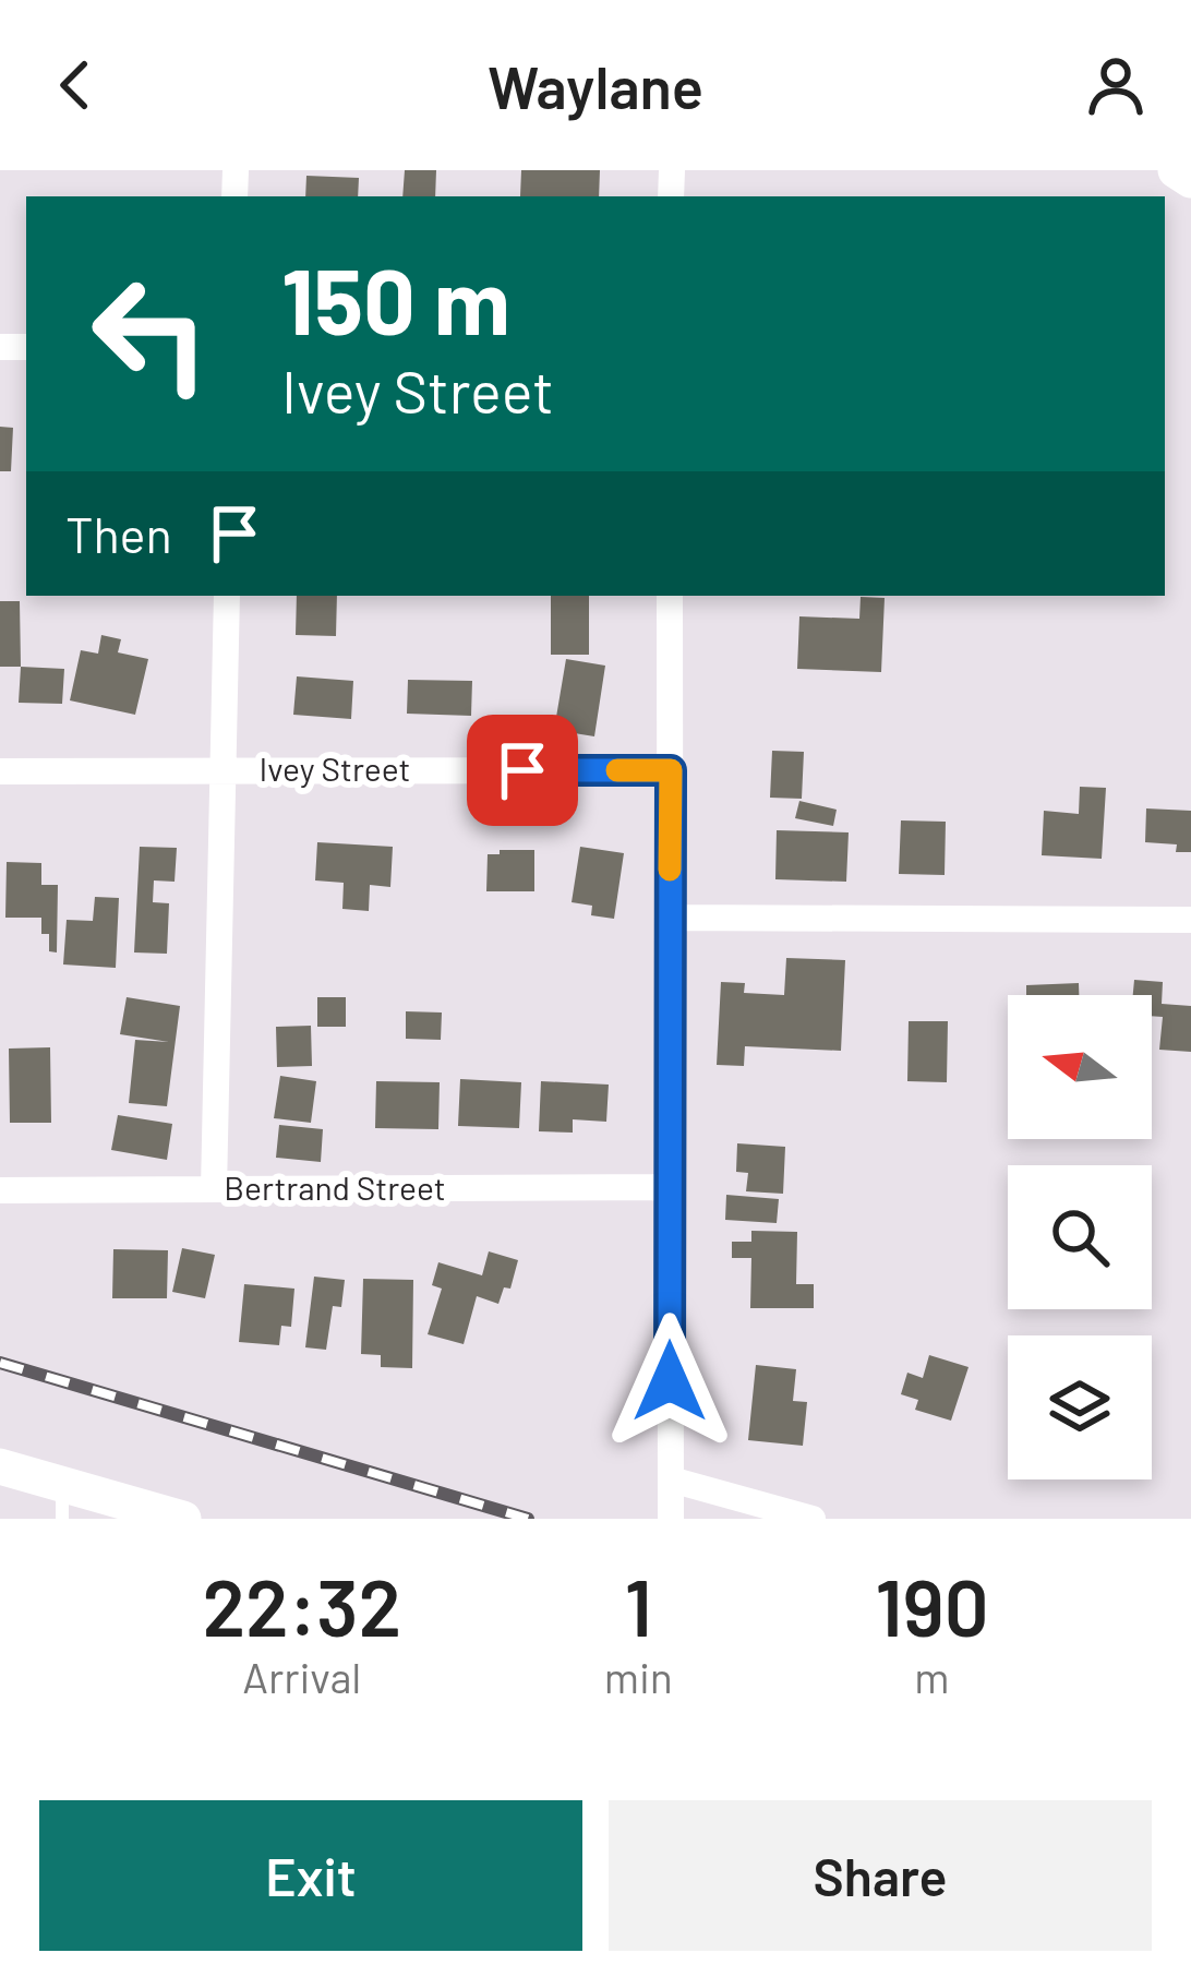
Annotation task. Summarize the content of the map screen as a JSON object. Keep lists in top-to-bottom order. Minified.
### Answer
{"streets":{"street":["Ivey Street","Bertrand Street"]},"north":"left","page":{"header":"Waylane","turn":["150 m","Ivey Street"],"then":"Then","eta":["22:32","Arrival","1","min","190","m"],"buttons":["Exit","Share"]}}
